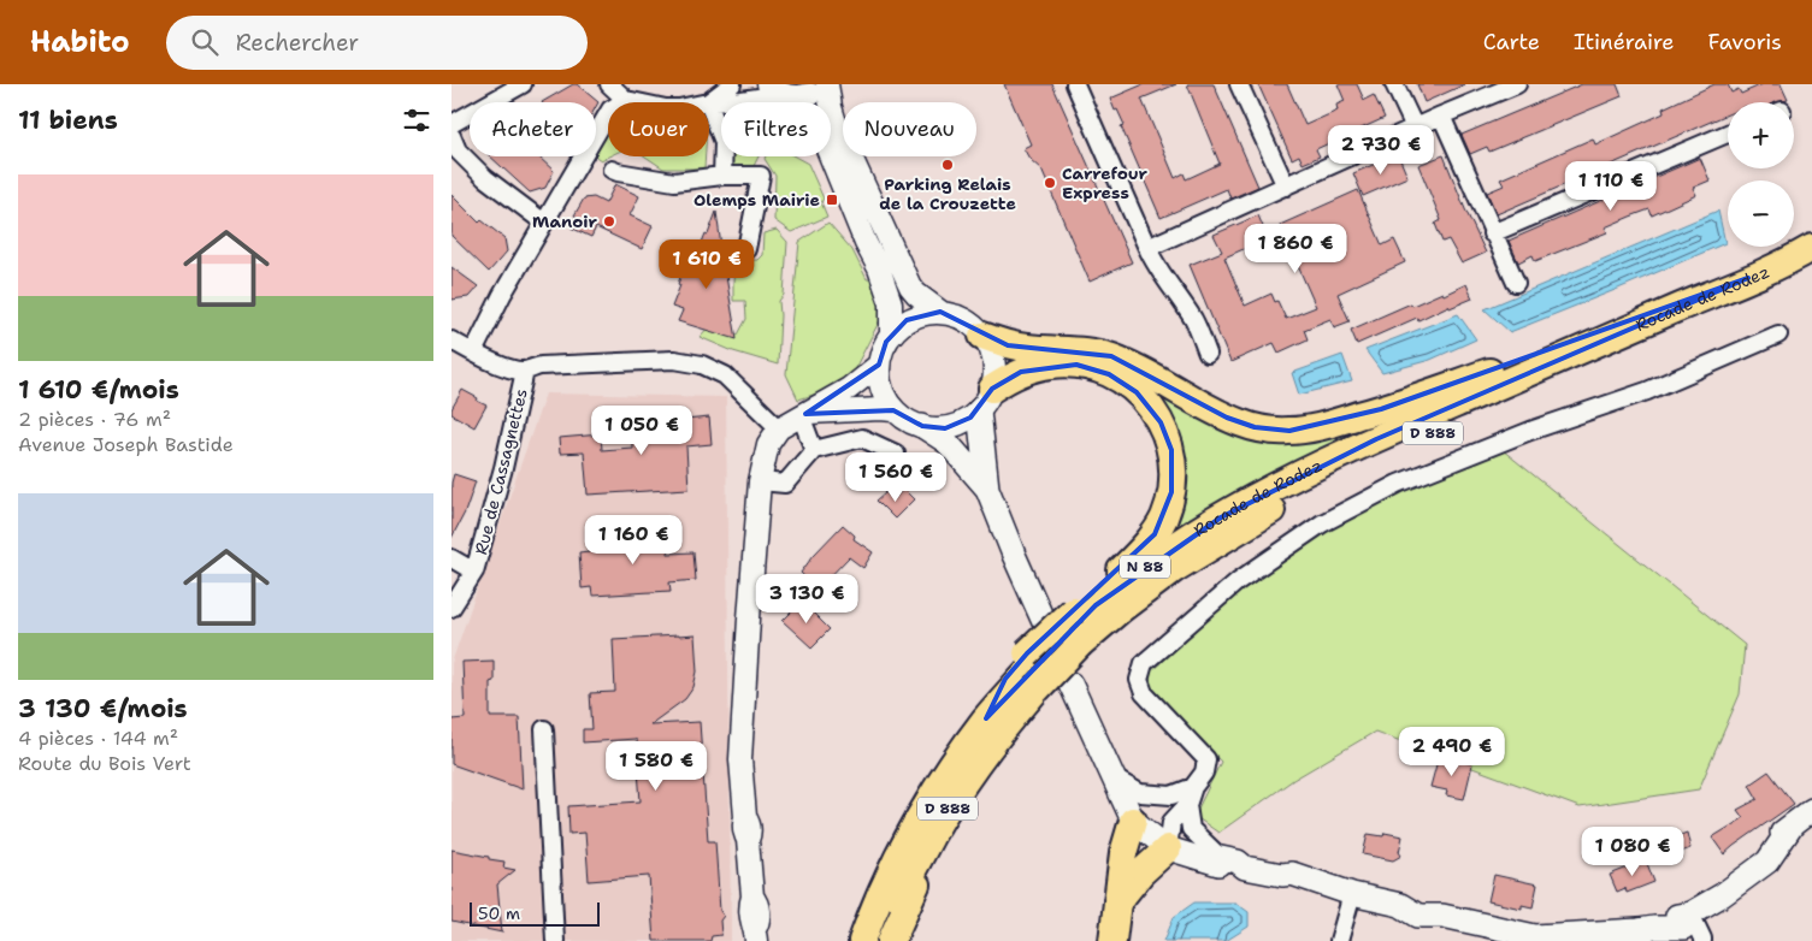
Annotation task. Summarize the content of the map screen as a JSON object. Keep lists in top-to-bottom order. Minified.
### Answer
{"streets":{"highway":["Rocade de Rodez","D 888","N 88"],"street":["Rue de Cassagnettes"]},"places":{"other":["Parking Relais de la Crouzette","Carrefour Express","Manoir"],"transit":["Olemps Mairie"]},"scale_bar":"50 m","page":{"header":"Habito","search":"Rechercher","nav":["Carte","Itinéraire","Favoris"],"heading":"11 biens","map_buttons":["+","−"],"chip":["Acheter","Louer","Filtres","Nouveau"],"price":["2 730 €","1 110 €","1 860 €","1 610 €","1 050 €","1 560 €","1 160 €","3 130 €","2 490 €","1 580 €","1 080 €"],"list":[{"name":"1 610 €/mois","note":"2 pièces · 76 m² · Avenue Joseph Bastide"},{"name":"3 130 €/mois","note":"4 pièces · 144 m² · Route du Bois Vert"}],"scale":"50 m"}}
